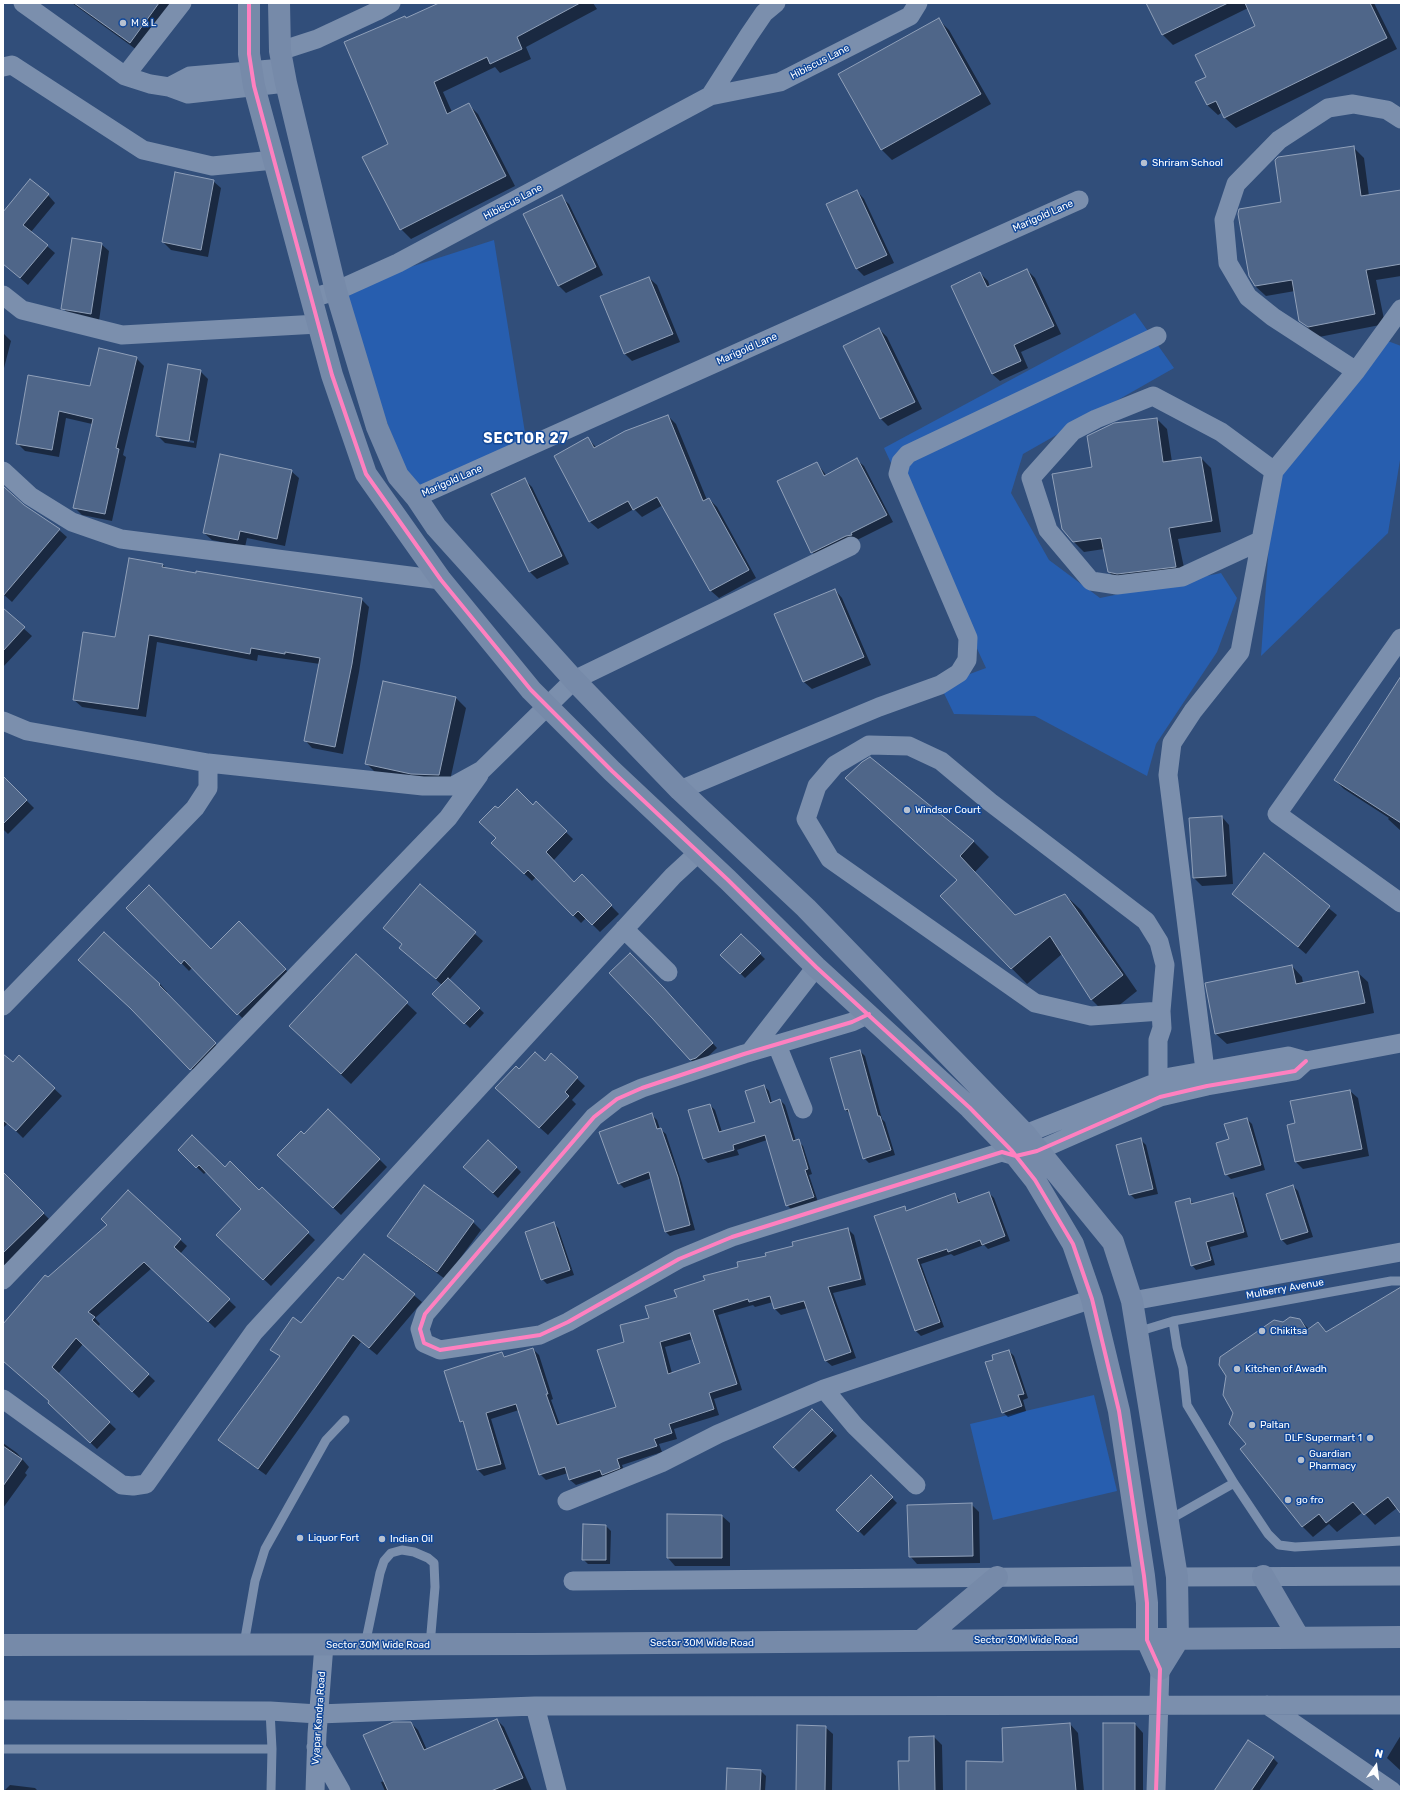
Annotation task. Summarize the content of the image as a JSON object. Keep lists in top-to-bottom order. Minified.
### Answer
{"streets":{"street":["Hibiscus Lane","Marigold Lane","Sector 30M Wide Road","Vyapar Kendra Road"],"lane":["Mulberry Avenue"]},"crossings":[["Sector 30M Wide Road","Vyapar Kendra Road"]],"districts":["SECTOR 27"],"places":["M & L","Shriram School","Windsor Court","Chikitsa","Kitchen of Awadh","Paltan","DLF Supermart 1","Guardian Pharmacy","go fro","Liquor Fort","Indian Oil"],"north":"top"}
